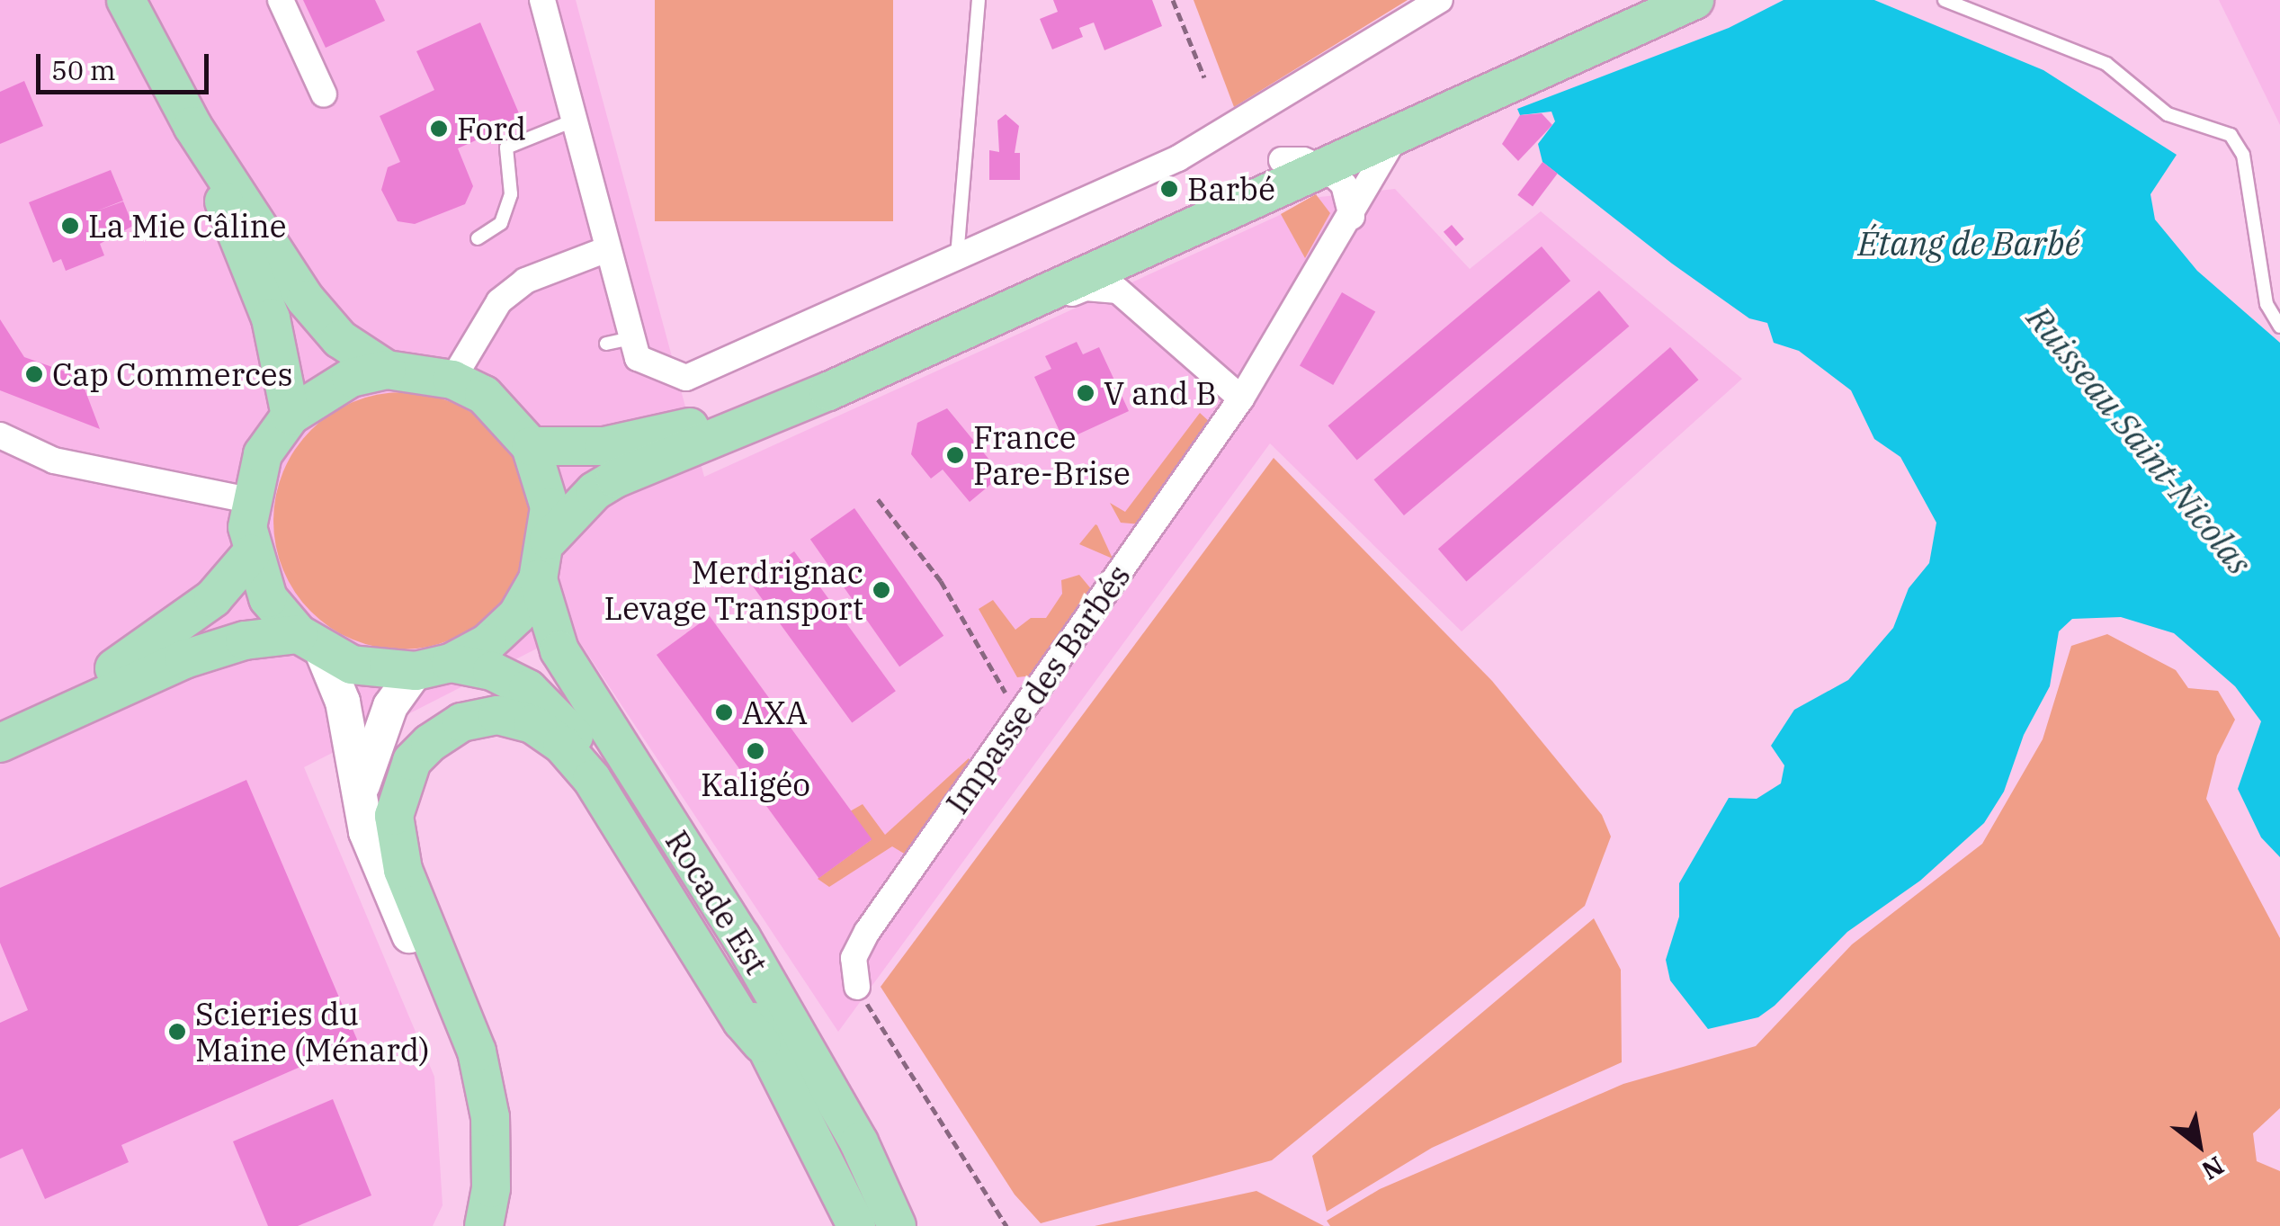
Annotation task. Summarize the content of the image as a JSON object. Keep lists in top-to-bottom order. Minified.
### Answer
{"streets":{"main road":["Rocade Est"],"street":["Impasse des Barbés"]},"water":["Étang de Barbé","Ruisseau Saint-Nicolas"],"places":["Ford","Barbé","La Mie Câline","Cap Commerces","V and B","France Pare-Brise","Merdrignac Levage Transport","AXA","Kaligéo","Scieries du Maine (Ménard)"],"scale_bar":"50 m","north":"bottom right"}
